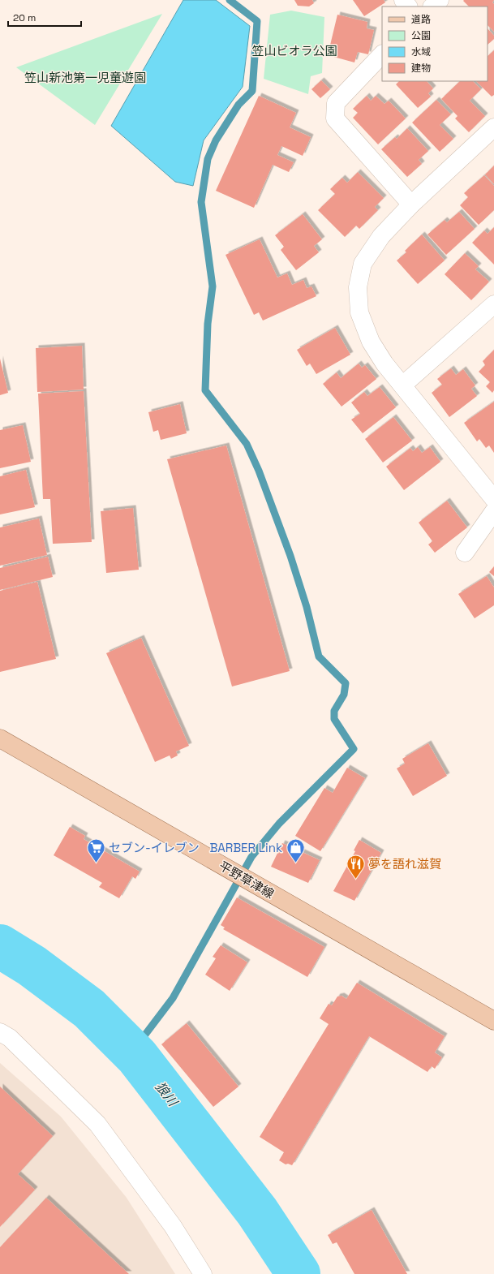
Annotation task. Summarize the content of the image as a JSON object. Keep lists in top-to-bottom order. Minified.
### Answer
{"streets":{"main road":["平野草津線"]},"water":["狼川"],"parks":["笠山ビオラ公園","笠山新池第一児童遊園"],"places":{"supermarket":["セブン-イレブン"],"shop":["BARBER Link"],"restaurant":["夢を語れ滋賀"]},"legend":["道路","公園","水域","建物"],"scale_bar":"20 m"}
